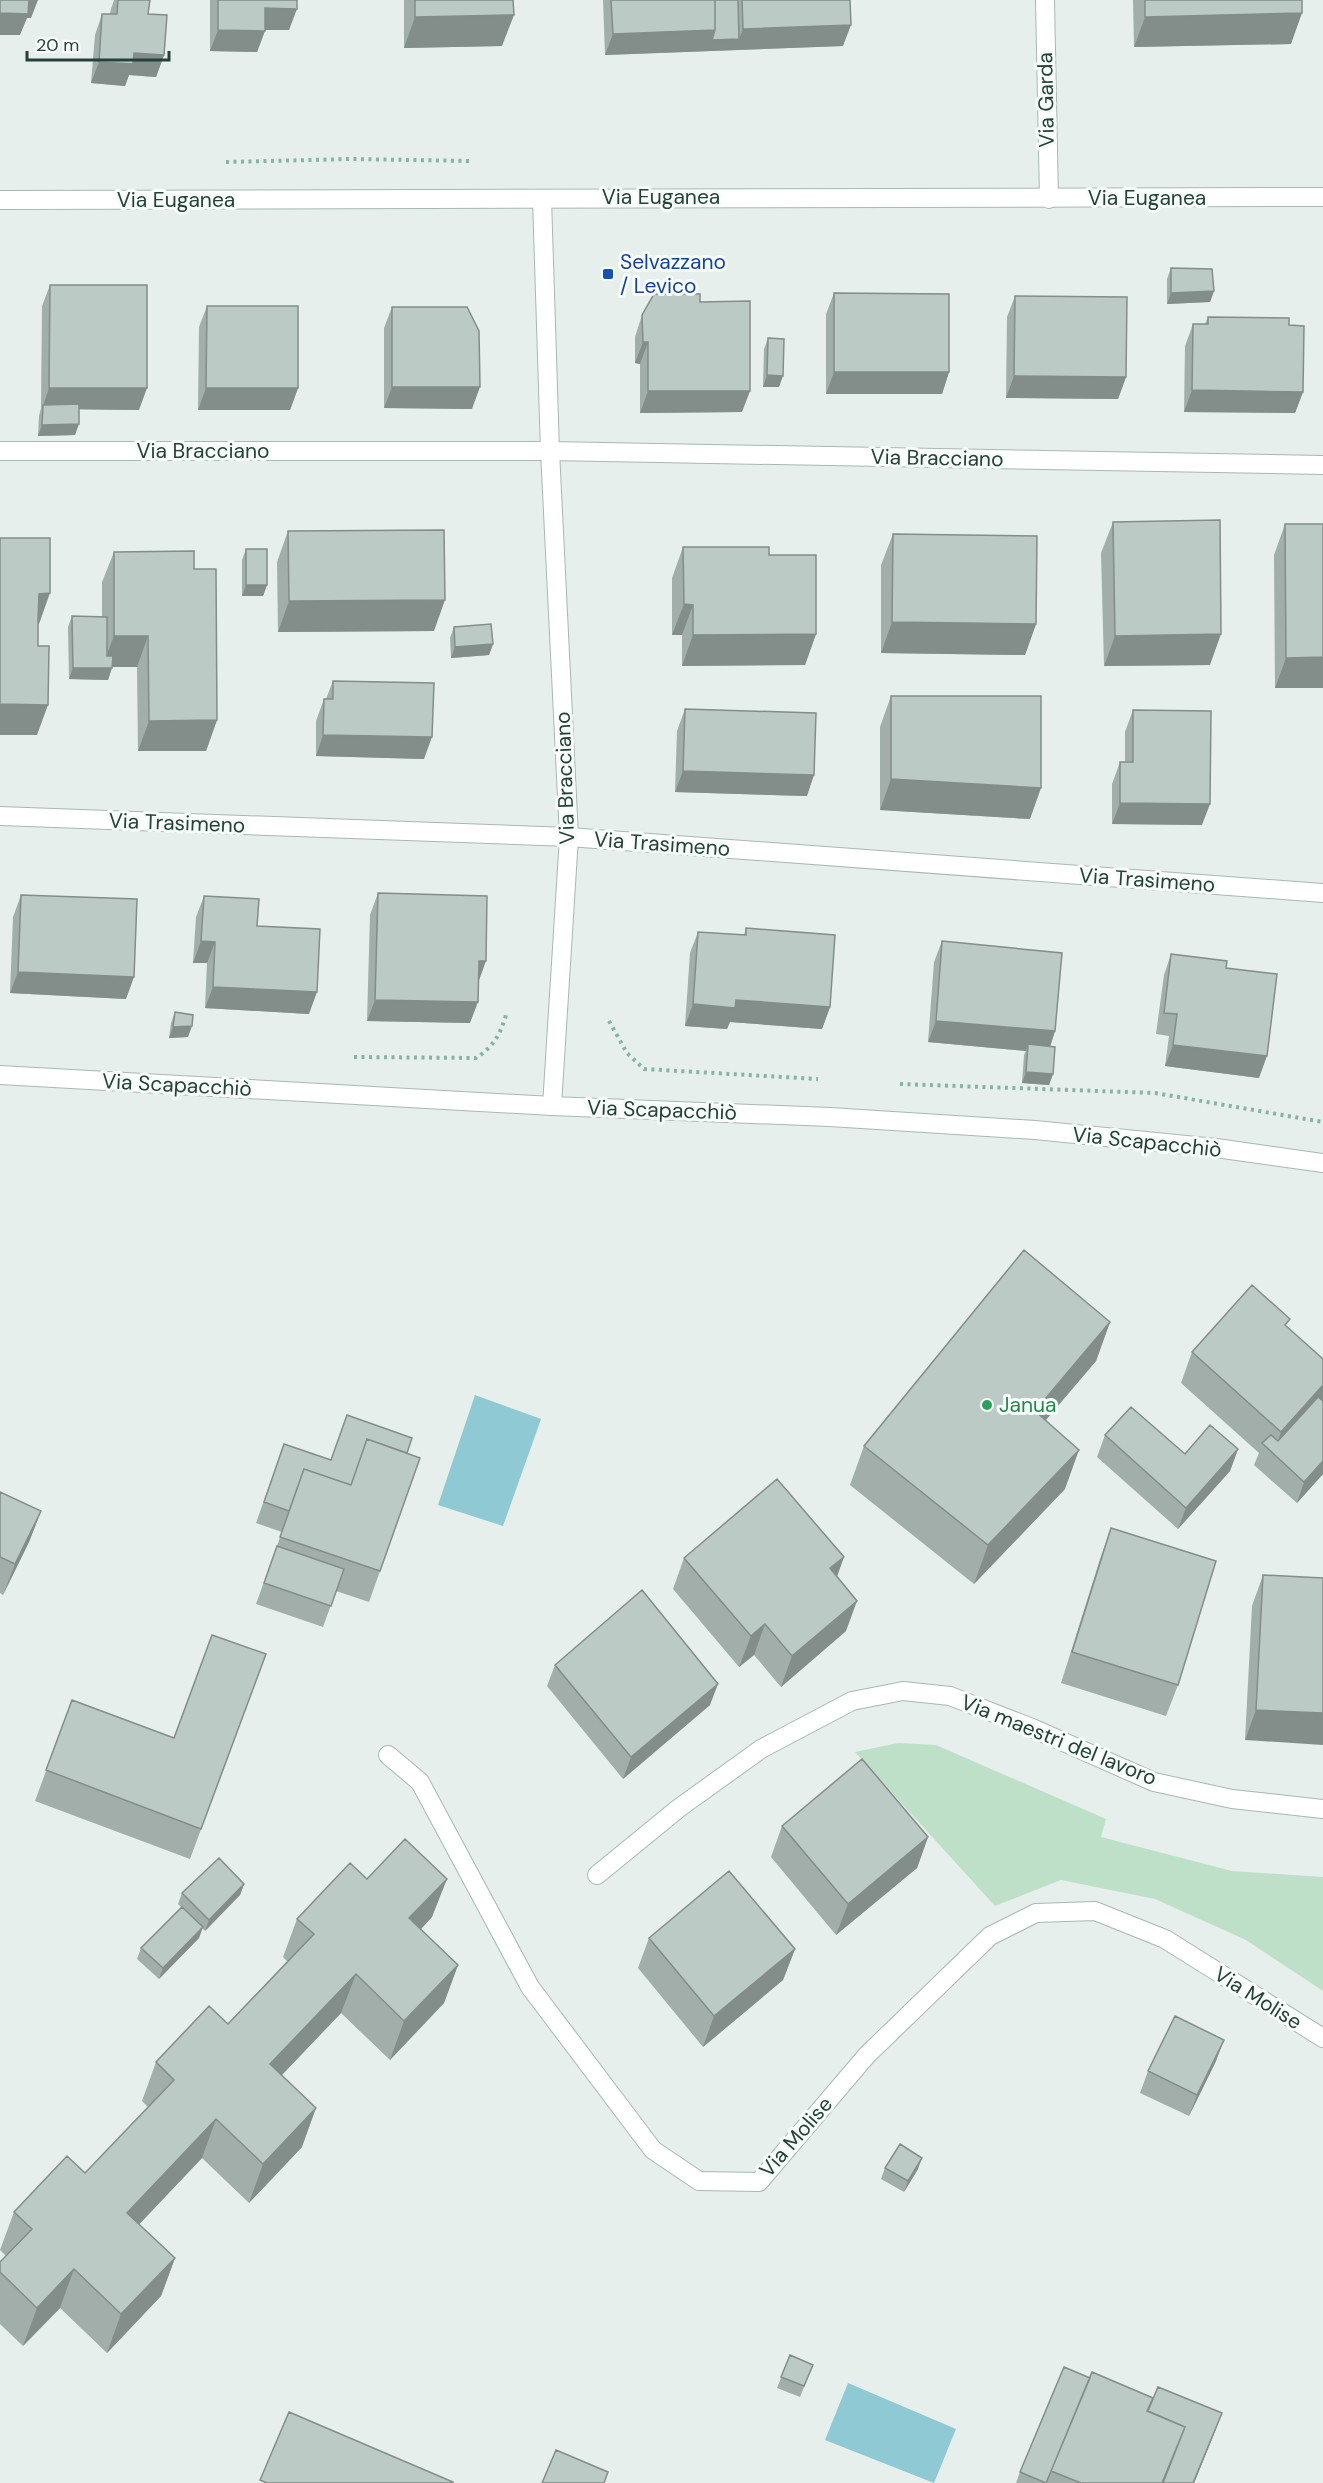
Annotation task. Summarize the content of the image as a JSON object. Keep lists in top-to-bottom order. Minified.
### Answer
{"streets":{"street":["Via Garda","Via Euganea","Via Bracciano","Via Trasimeno","Via Scapacchiò","Via maestri del lavoro","Via Molise"]},"crossings":[["Via Garda","Via Euganea"],["Via Euganea","Via Bracciano"],["Via Bracciano","Via Trasimeno"],["Via Bracciano","Via Scapacchiò"]],"places":{"transit":["Selvazzano / Levico"],"other":["Janua"]},"scale_bar":"20 m"}
